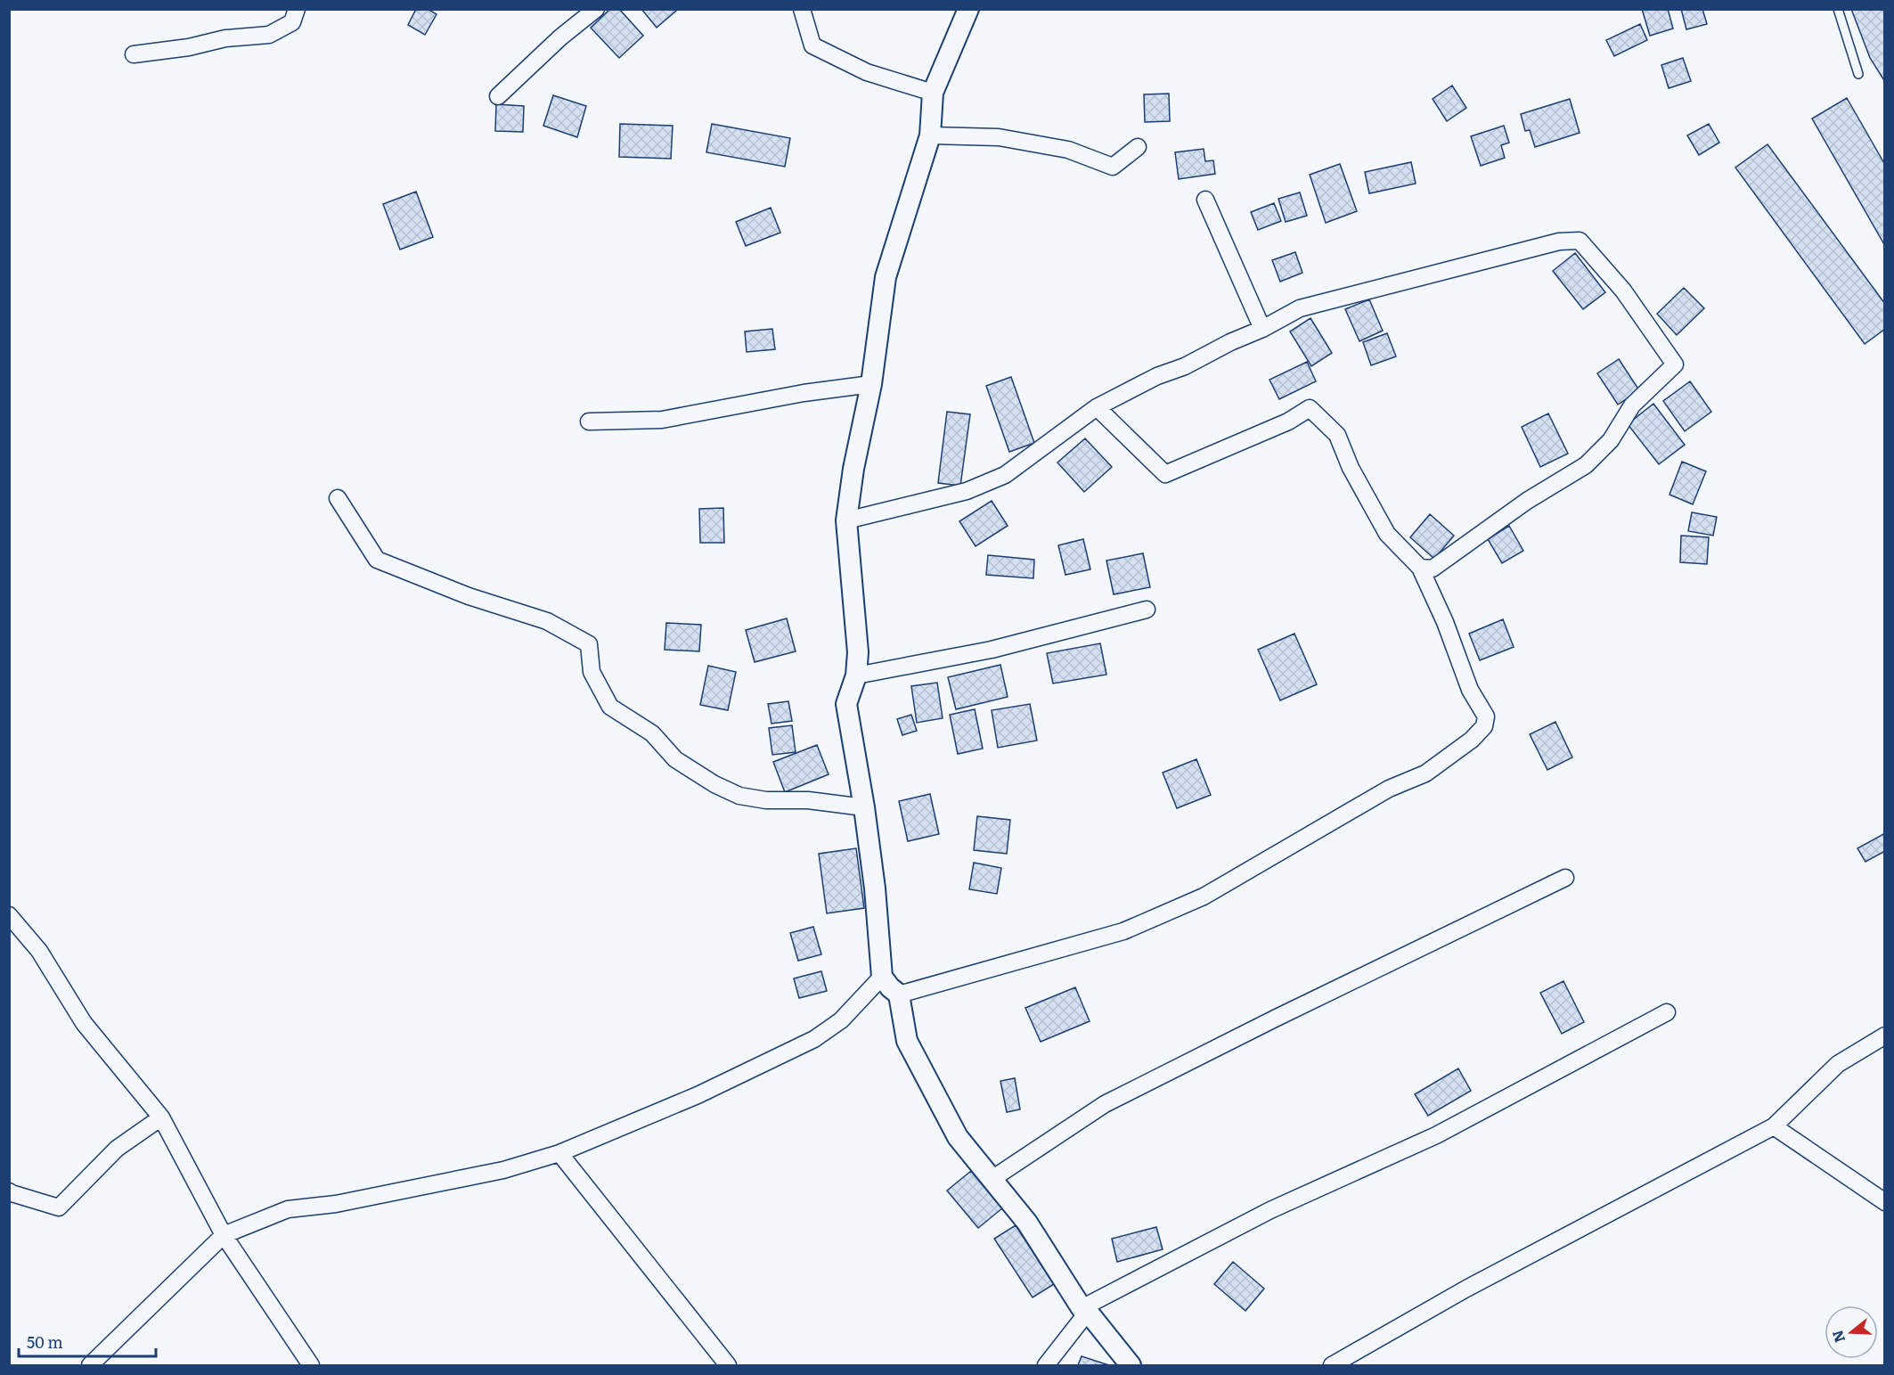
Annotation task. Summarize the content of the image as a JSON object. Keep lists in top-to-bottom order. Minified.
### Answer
{"scale_bar":"50 m","north":"left"}
